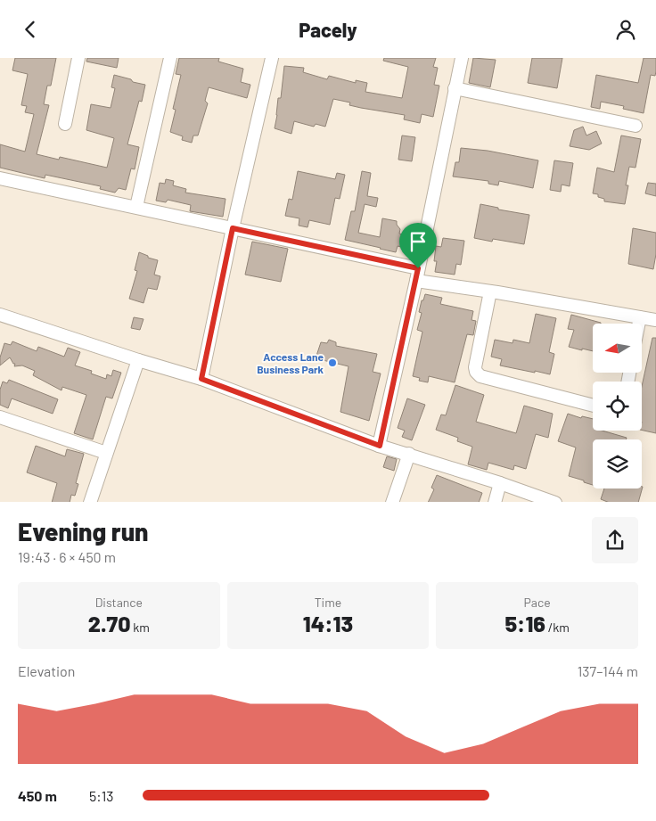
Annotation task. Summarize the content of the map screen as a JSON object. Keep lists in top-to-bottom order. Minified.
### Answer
{"places":["Access Lane Business Park"],"north":"left","page":{"header":"Pacely","heading":["Evening run","19:43 · 6 × 450 m"],"stats":[["Distance","2.70 km"],["Time","14:13"],["Pace","5:16 /km"]],"chart":["Elevation","137–144 m"],"list":[{"name":"450 m","note":"5:13"}]}}
